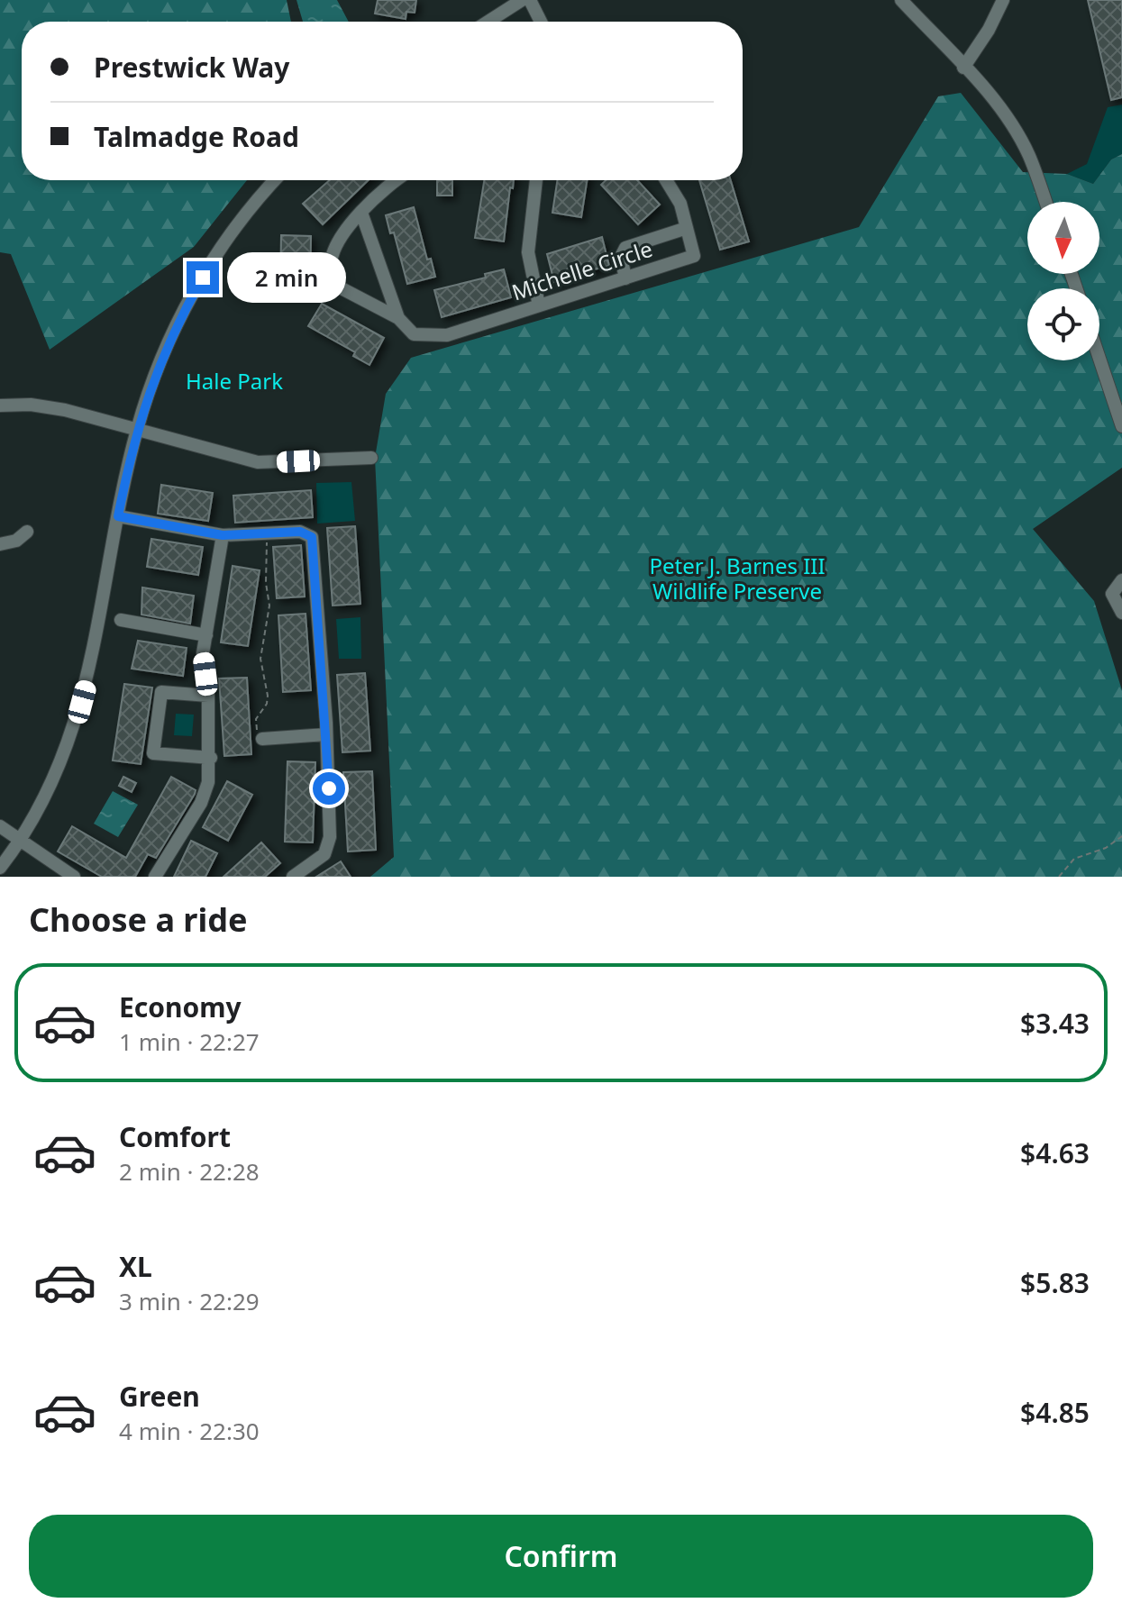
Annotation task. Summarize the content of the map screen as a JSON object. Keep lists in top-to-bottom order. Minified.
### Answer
{"streets":{"street":["Michelle Circle"]},"parks":["Hale Park","Peter J. Barnes III Wildlife Preserve"],"north":"bottom","page":{"banner":["Prestwick Way","Talmadge Road"],"bubble":"2 min","heading":"Choose a ride","list":[{"name":"Economy","note":"1 min · 22:27","value":"$3.43"},{"name":"Comfort","note":"2 min · 22:28","value":"$4.63"},{"name":"XL","note":"3 min · 22:29","value":"$5.83"},{"name":"Green","note":"4 min · 22:30","value":"$4.85"}],"buttons":"Confirm"}}
